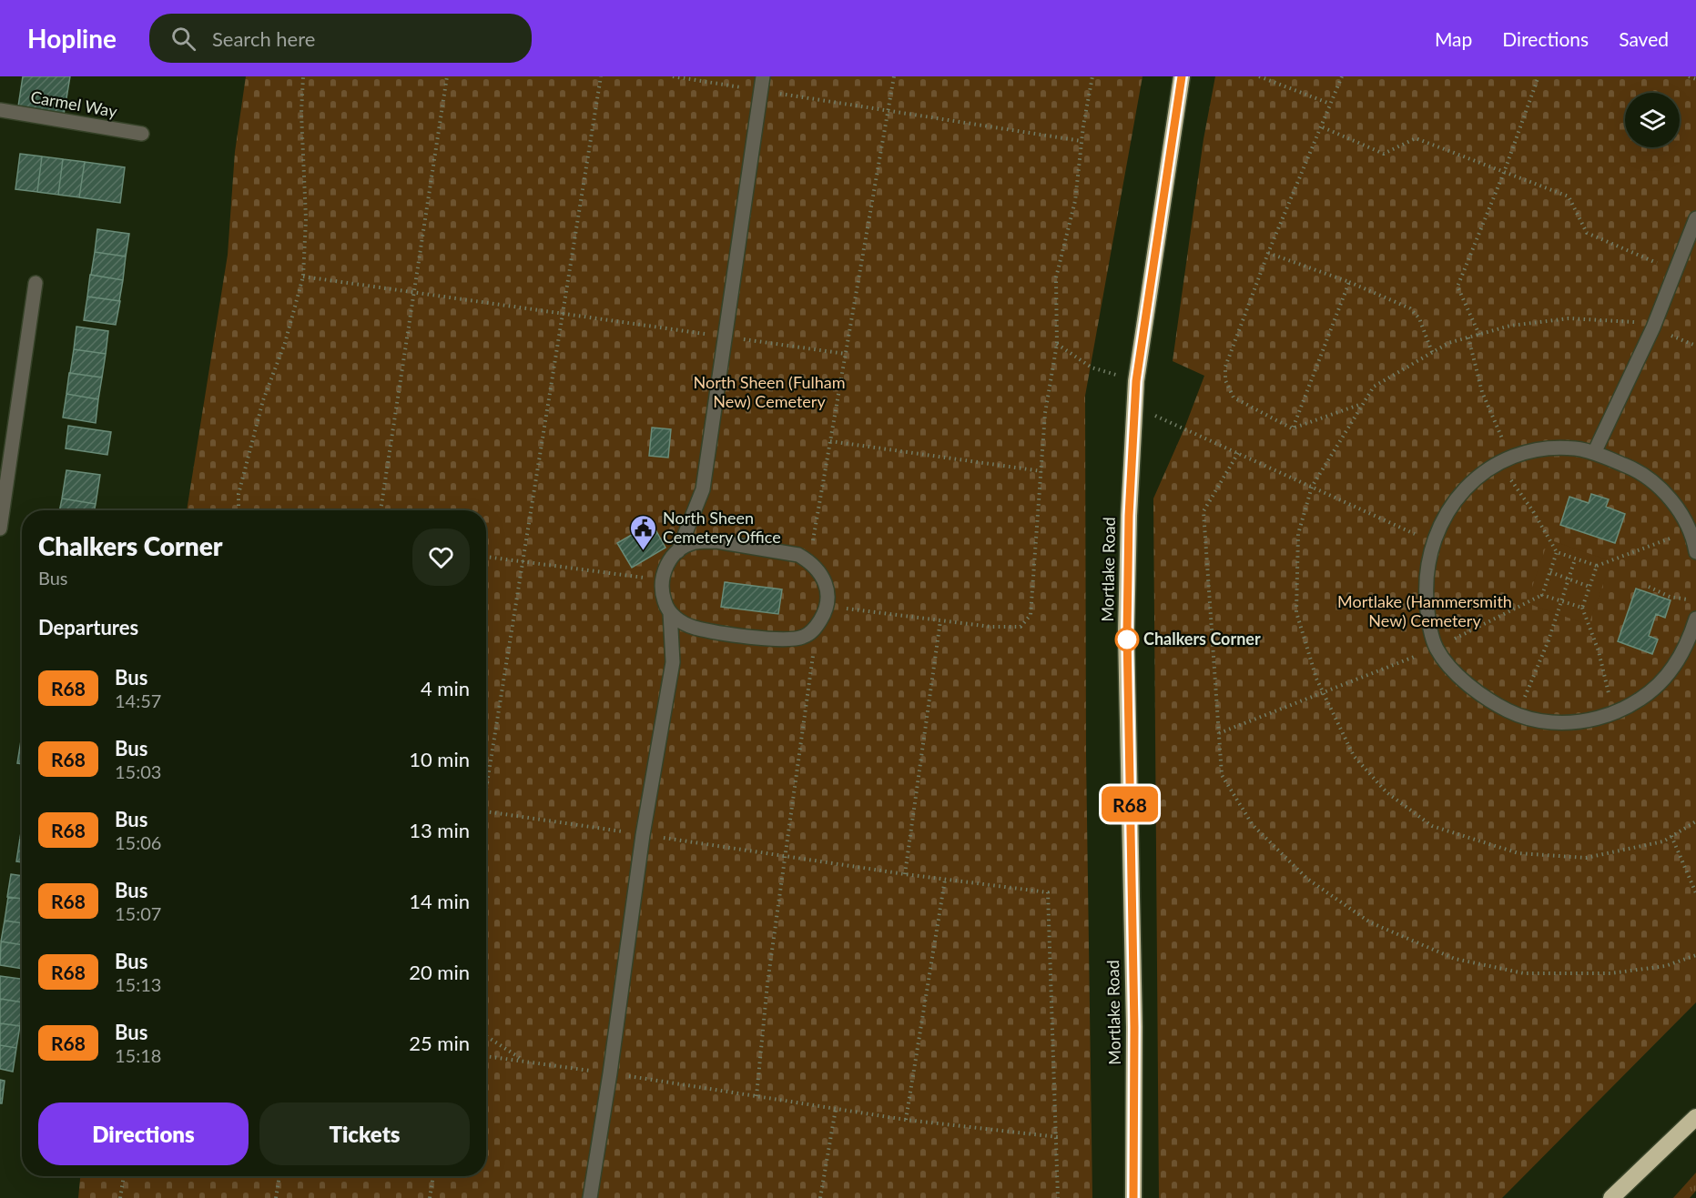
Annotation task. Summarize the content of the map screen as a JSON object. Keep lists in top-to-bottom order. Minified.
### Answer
{"streets":{"highway":["Mortlake Road"],"street":["Carmel Way"]},"parks":["North Sheen (Fulham New) Cemetery","Mortlake (Hammersmith New) Cemetery"],"places":{"public building":["North Sheen Cemetery Office"],"other":["Chalkers Corner"]},"lines":["bus line R68"],"page":{"header":"Hopline","search":"Search here","nav":["Map","Directions","Saved"],"on_map":"R68","heading":[["Chalkers Corner","Bus"],"Departures"],"list":[{"mark":"R68","name":"Bus","note":"14:57","value":"4 min"},{"mark":"R68","name":"Bus","note":"15:03","value":"10 min"},{"mark":"R68","name":"Bus","note":"15:06","value":"13 min"},{"mark":"R68","name":"Bus","note":"15:07","value":"14 min"},{"mark":"R68","name":"Bus","note":"15:13","value":"20 min"},{"mark":"R68","name":"Bus","note":"15:18","value":"25 min"}],"buttons":["Directions","Tickets"]}}
